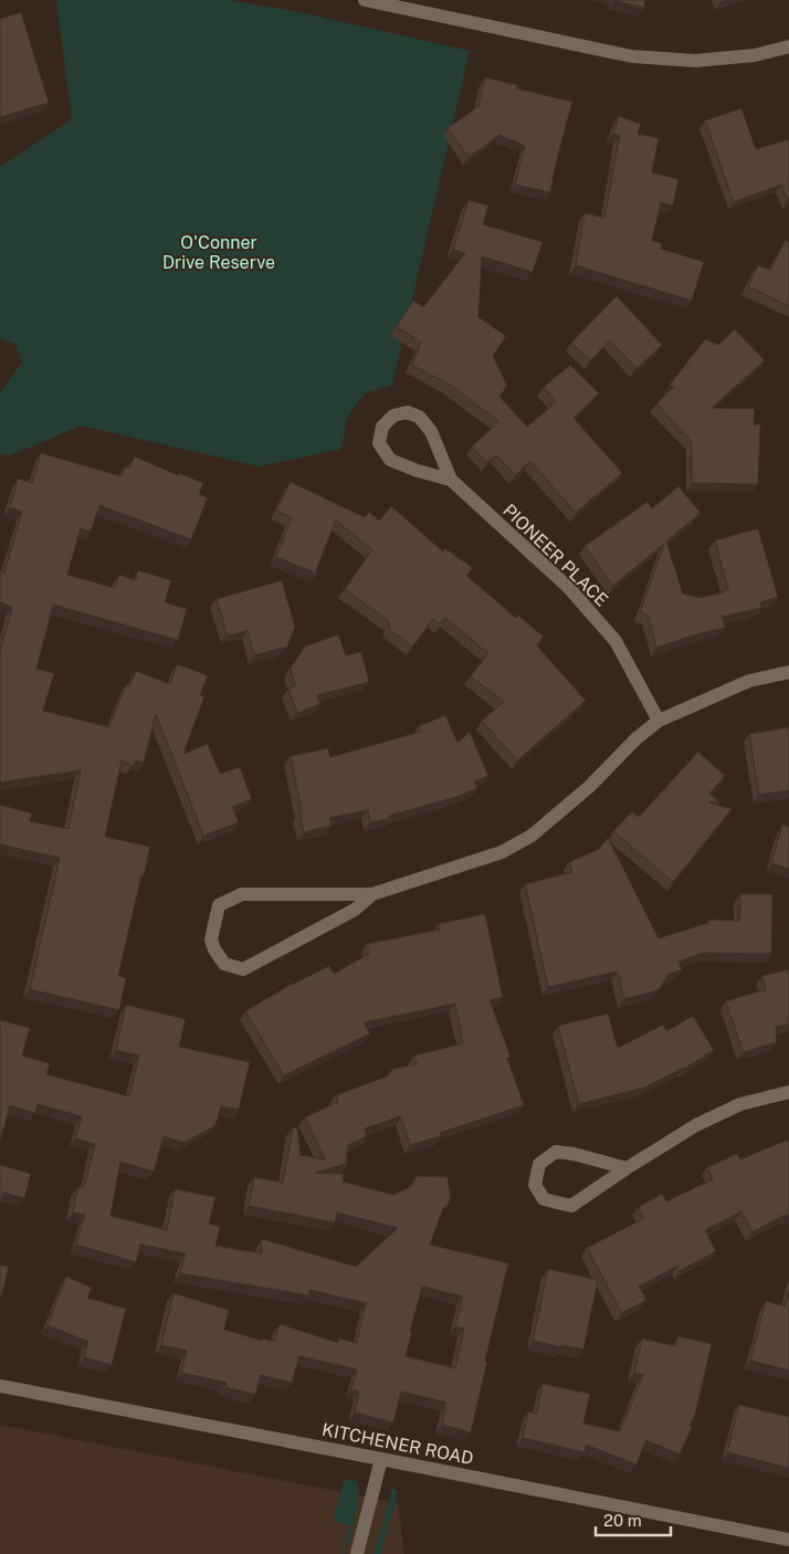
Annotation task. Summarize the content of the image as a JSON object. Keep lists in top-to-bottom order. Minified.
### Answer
{"streets":{"street":["PIONEER PLACE","KITCHENER ROAD"]},"parks":["O'Conner Drive Reserve"],"scale_bar":"20 m"}
